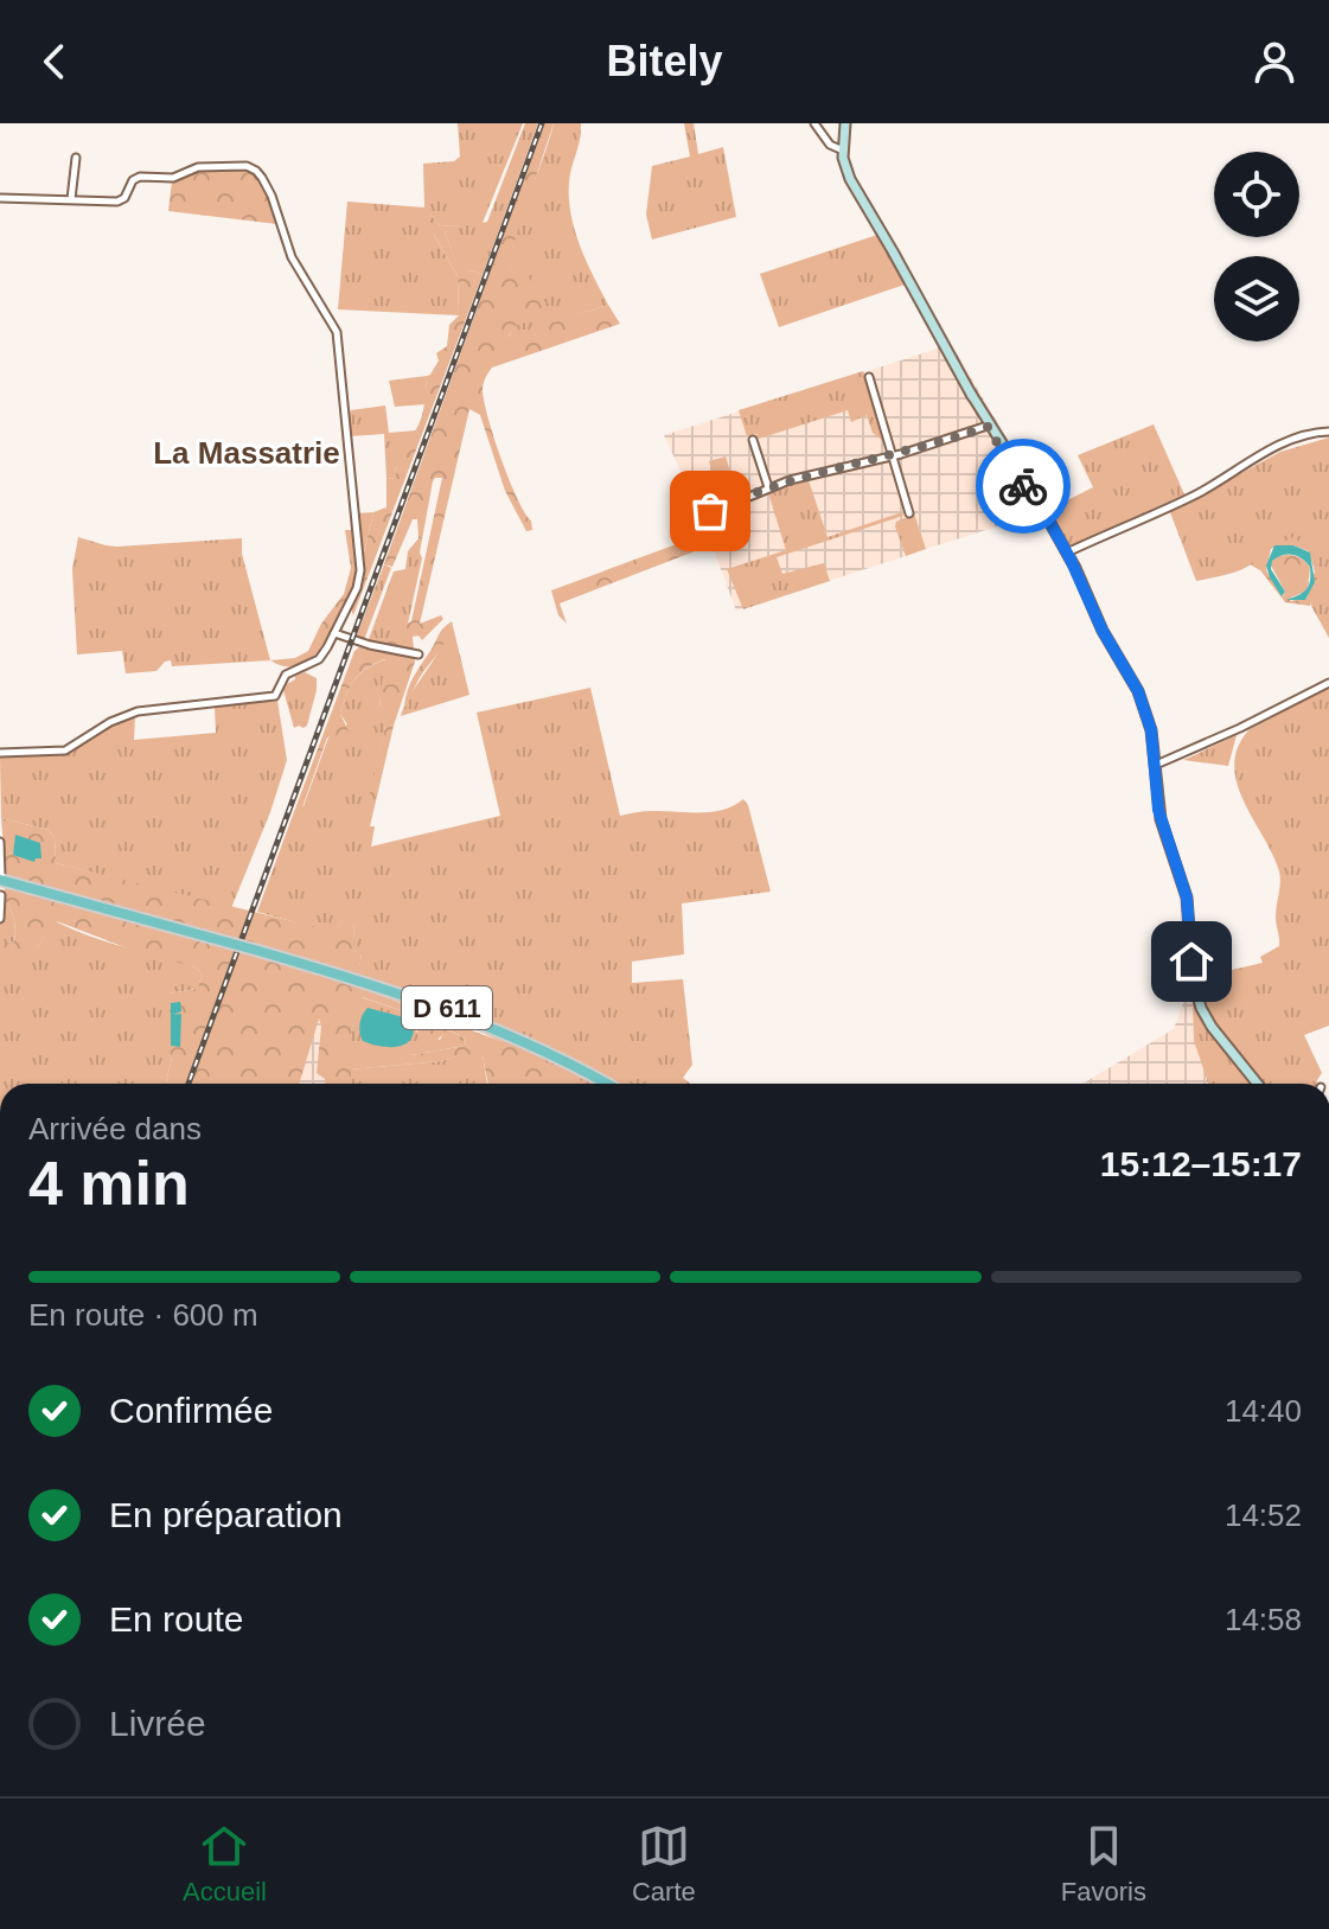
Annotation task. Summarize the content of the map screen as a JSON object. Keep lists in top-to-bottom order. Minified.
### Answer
{"streets":{"main road":["D 611"]},"districts":["La Massatrie"],"page":{"header":"Bitely","heading":["4 min","Arrivée dans","15:12–15:17"],"bar":"En route · 600 m","list":[["Confirmée","14:40"],["En préparation","14:52"],["En route","14:58"],"Livrée"],"tabs":["Accueil","Carte","Favoris"]}}
